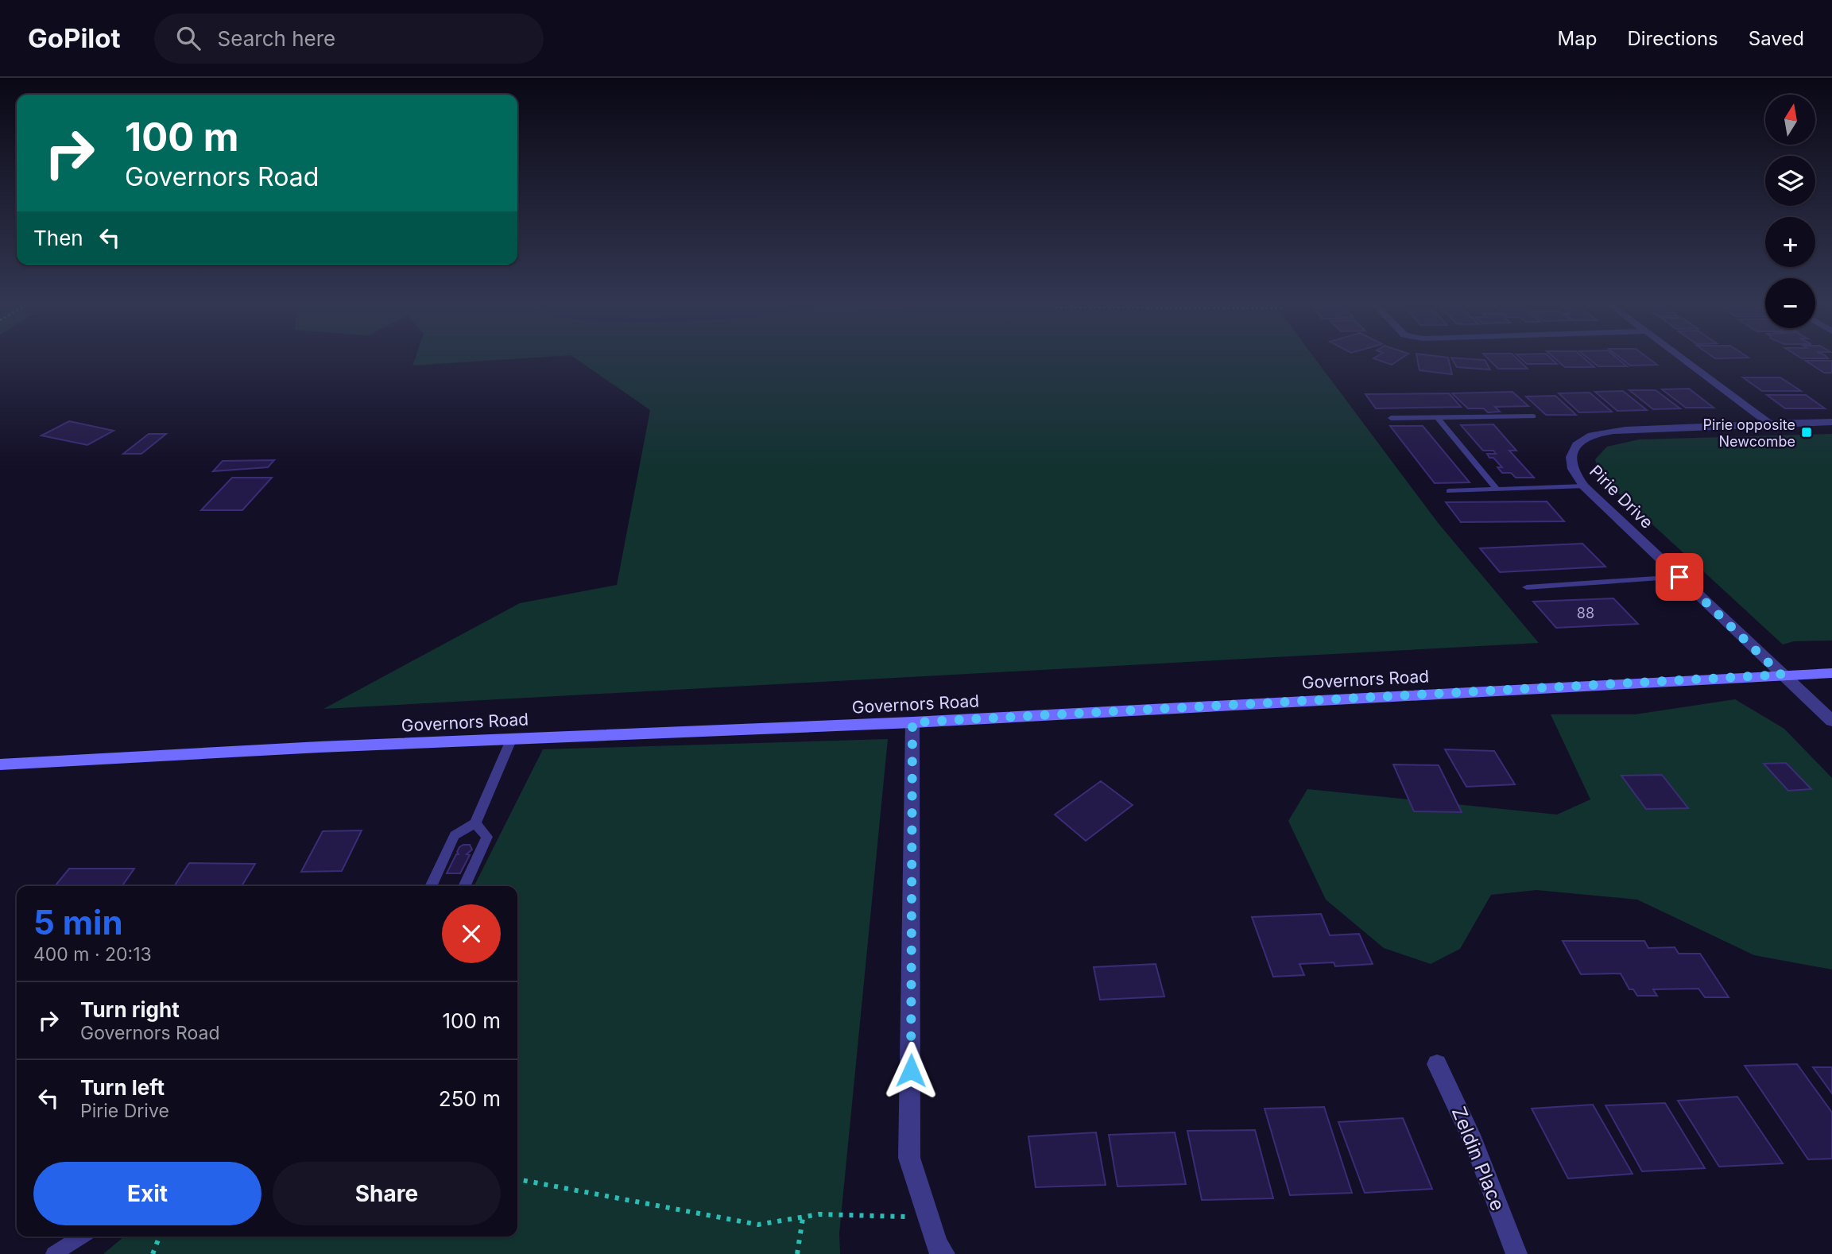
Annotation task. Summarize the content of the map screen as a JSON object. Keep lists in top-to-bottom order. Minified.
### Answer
{"streets":{"main road":["Governors Road"],"street":["Pirie Drive","Zeldin Place"]},"crossings":[["Pirie Drive","Governors Road"]],"places":{"transit":["Pirie opposite Newcombe"]},"house_numbers":["88"],"north":"top","page":{"header":"GoPilot","search":"Search here","nav":["Map","Directions","Saved"],"map_buttons":["+","−"],"turn":["100 m","Governors Road"],"then":"Then","heading":["5 min","400 m · 20:13"],"list":[{"name":"Turn right","note":"Governors Road","value":"100 m"},{"name":"Turn left","note":"Pirie Drive","value":"250 m"}],"buttons":["Exit","Share"]}}
